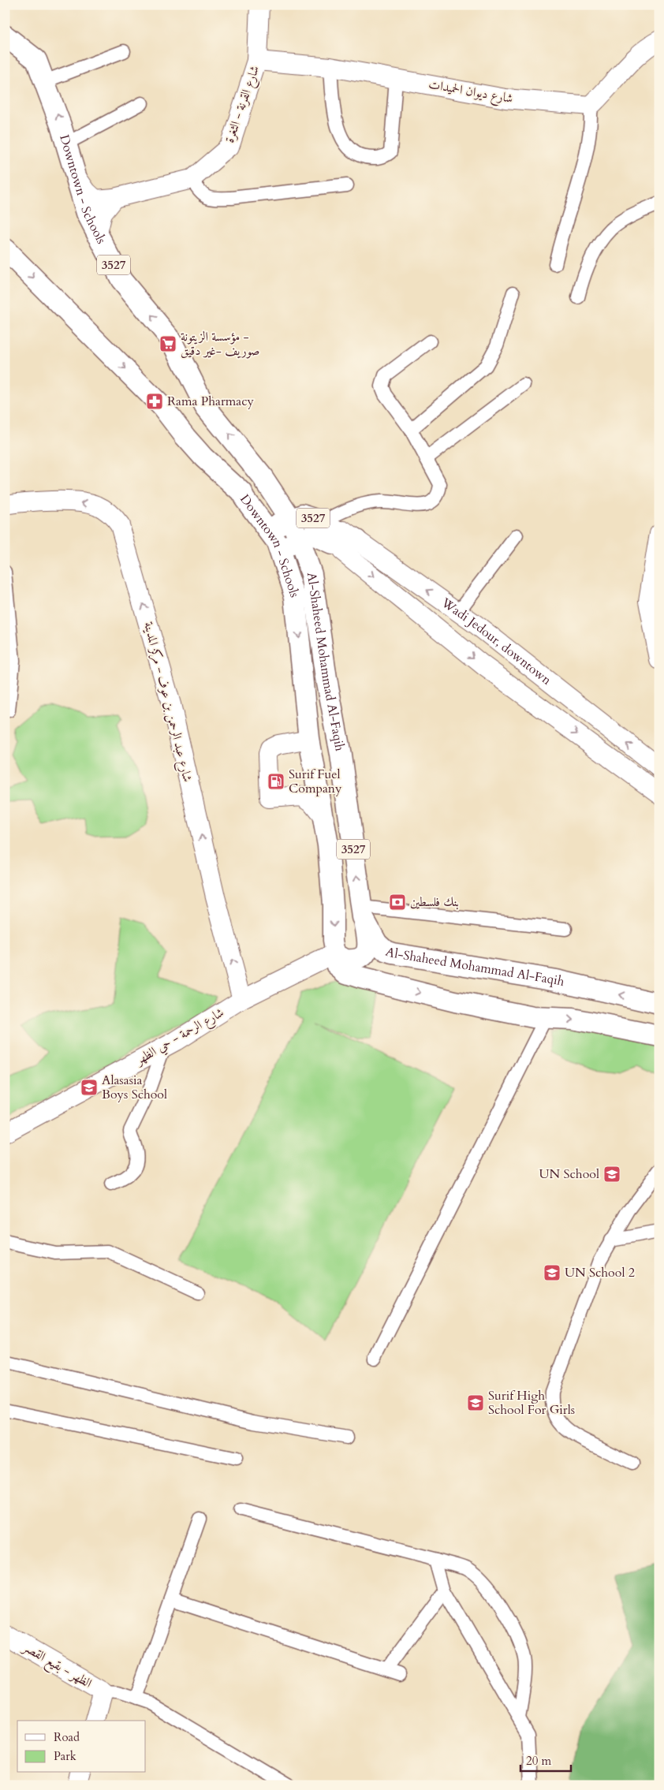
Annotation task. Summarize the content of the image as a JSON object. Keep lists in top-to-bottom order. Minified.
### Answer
{"streets":{"main road":["شارع ديوان الحميدات","شارع القرنة - الثغرة","Downtown - Schools","3527","Wadi Jedour, downtown","Al-Shaheed Mohammad Al-Faqih","شارع عبد الرحمن بن عوف - مركز المدينة","شارع الرحمة - حي الظهر","الظهر - بقيع القصر"]},"crossings":[["شارع ديوان الحميدات","شارع القرنة - الثغرة"],["شارع القرنة - الثغرة","Downtown - Schools"],["Downtown - Schools","3527"],["Downtown - Schools","Al-Shaheed Mohammad Al-Faqih"],["Downtown - Schools","شارع الرحمة - حي الظهر"],["3527","Wadi Jedour, downtown"],["3527","Al-Shaheed Mohammad Al-Faqih"],["3527","شارع الرحمة - حي الظهر"],["شارع عبد الرحمن بن عوف - مركز المدينة","شارع الرحمة - حي الظهر"]],"one_way":["شارع عبد الرحمن بن عوف - مركز المدينة"],"places":{"supermarket":["مؤسسة الزيتونة - صوريف -غير دقيق"],"pharmacy":["Rama Pharmacy"],"fuel station":["Surif Fuel Company"],"bank":["بنك فلسطين"],"school or university":["Alasasia Boys School","UN School","UN School 2","Surif High School For Girls"]},"legend":["Road","Park"],"scale_bar":"20 m"}
